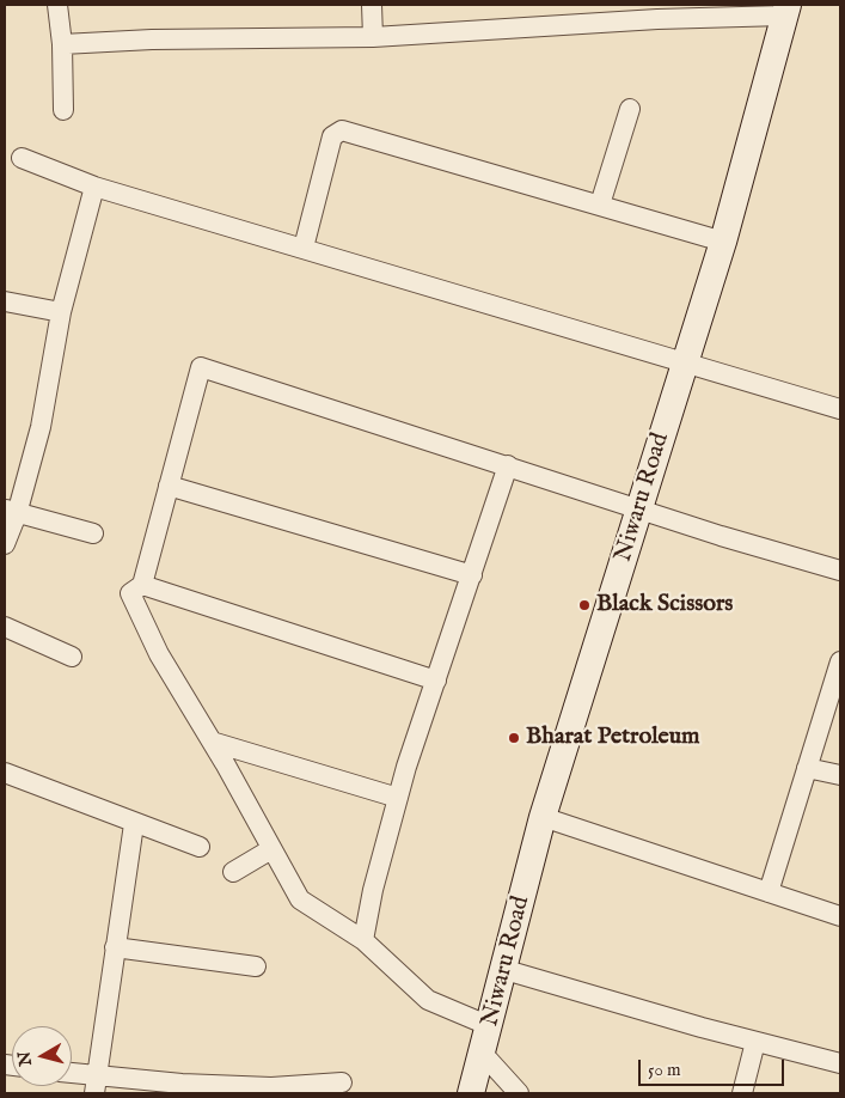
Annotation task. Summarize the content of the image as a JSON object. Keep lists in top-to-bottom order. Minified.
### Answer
{"streets":{"street":["Niwaru Road"]},"places":["Black Scissors","Bharat Petroleum"],"scale_bar":"50 m","north":"left"}
